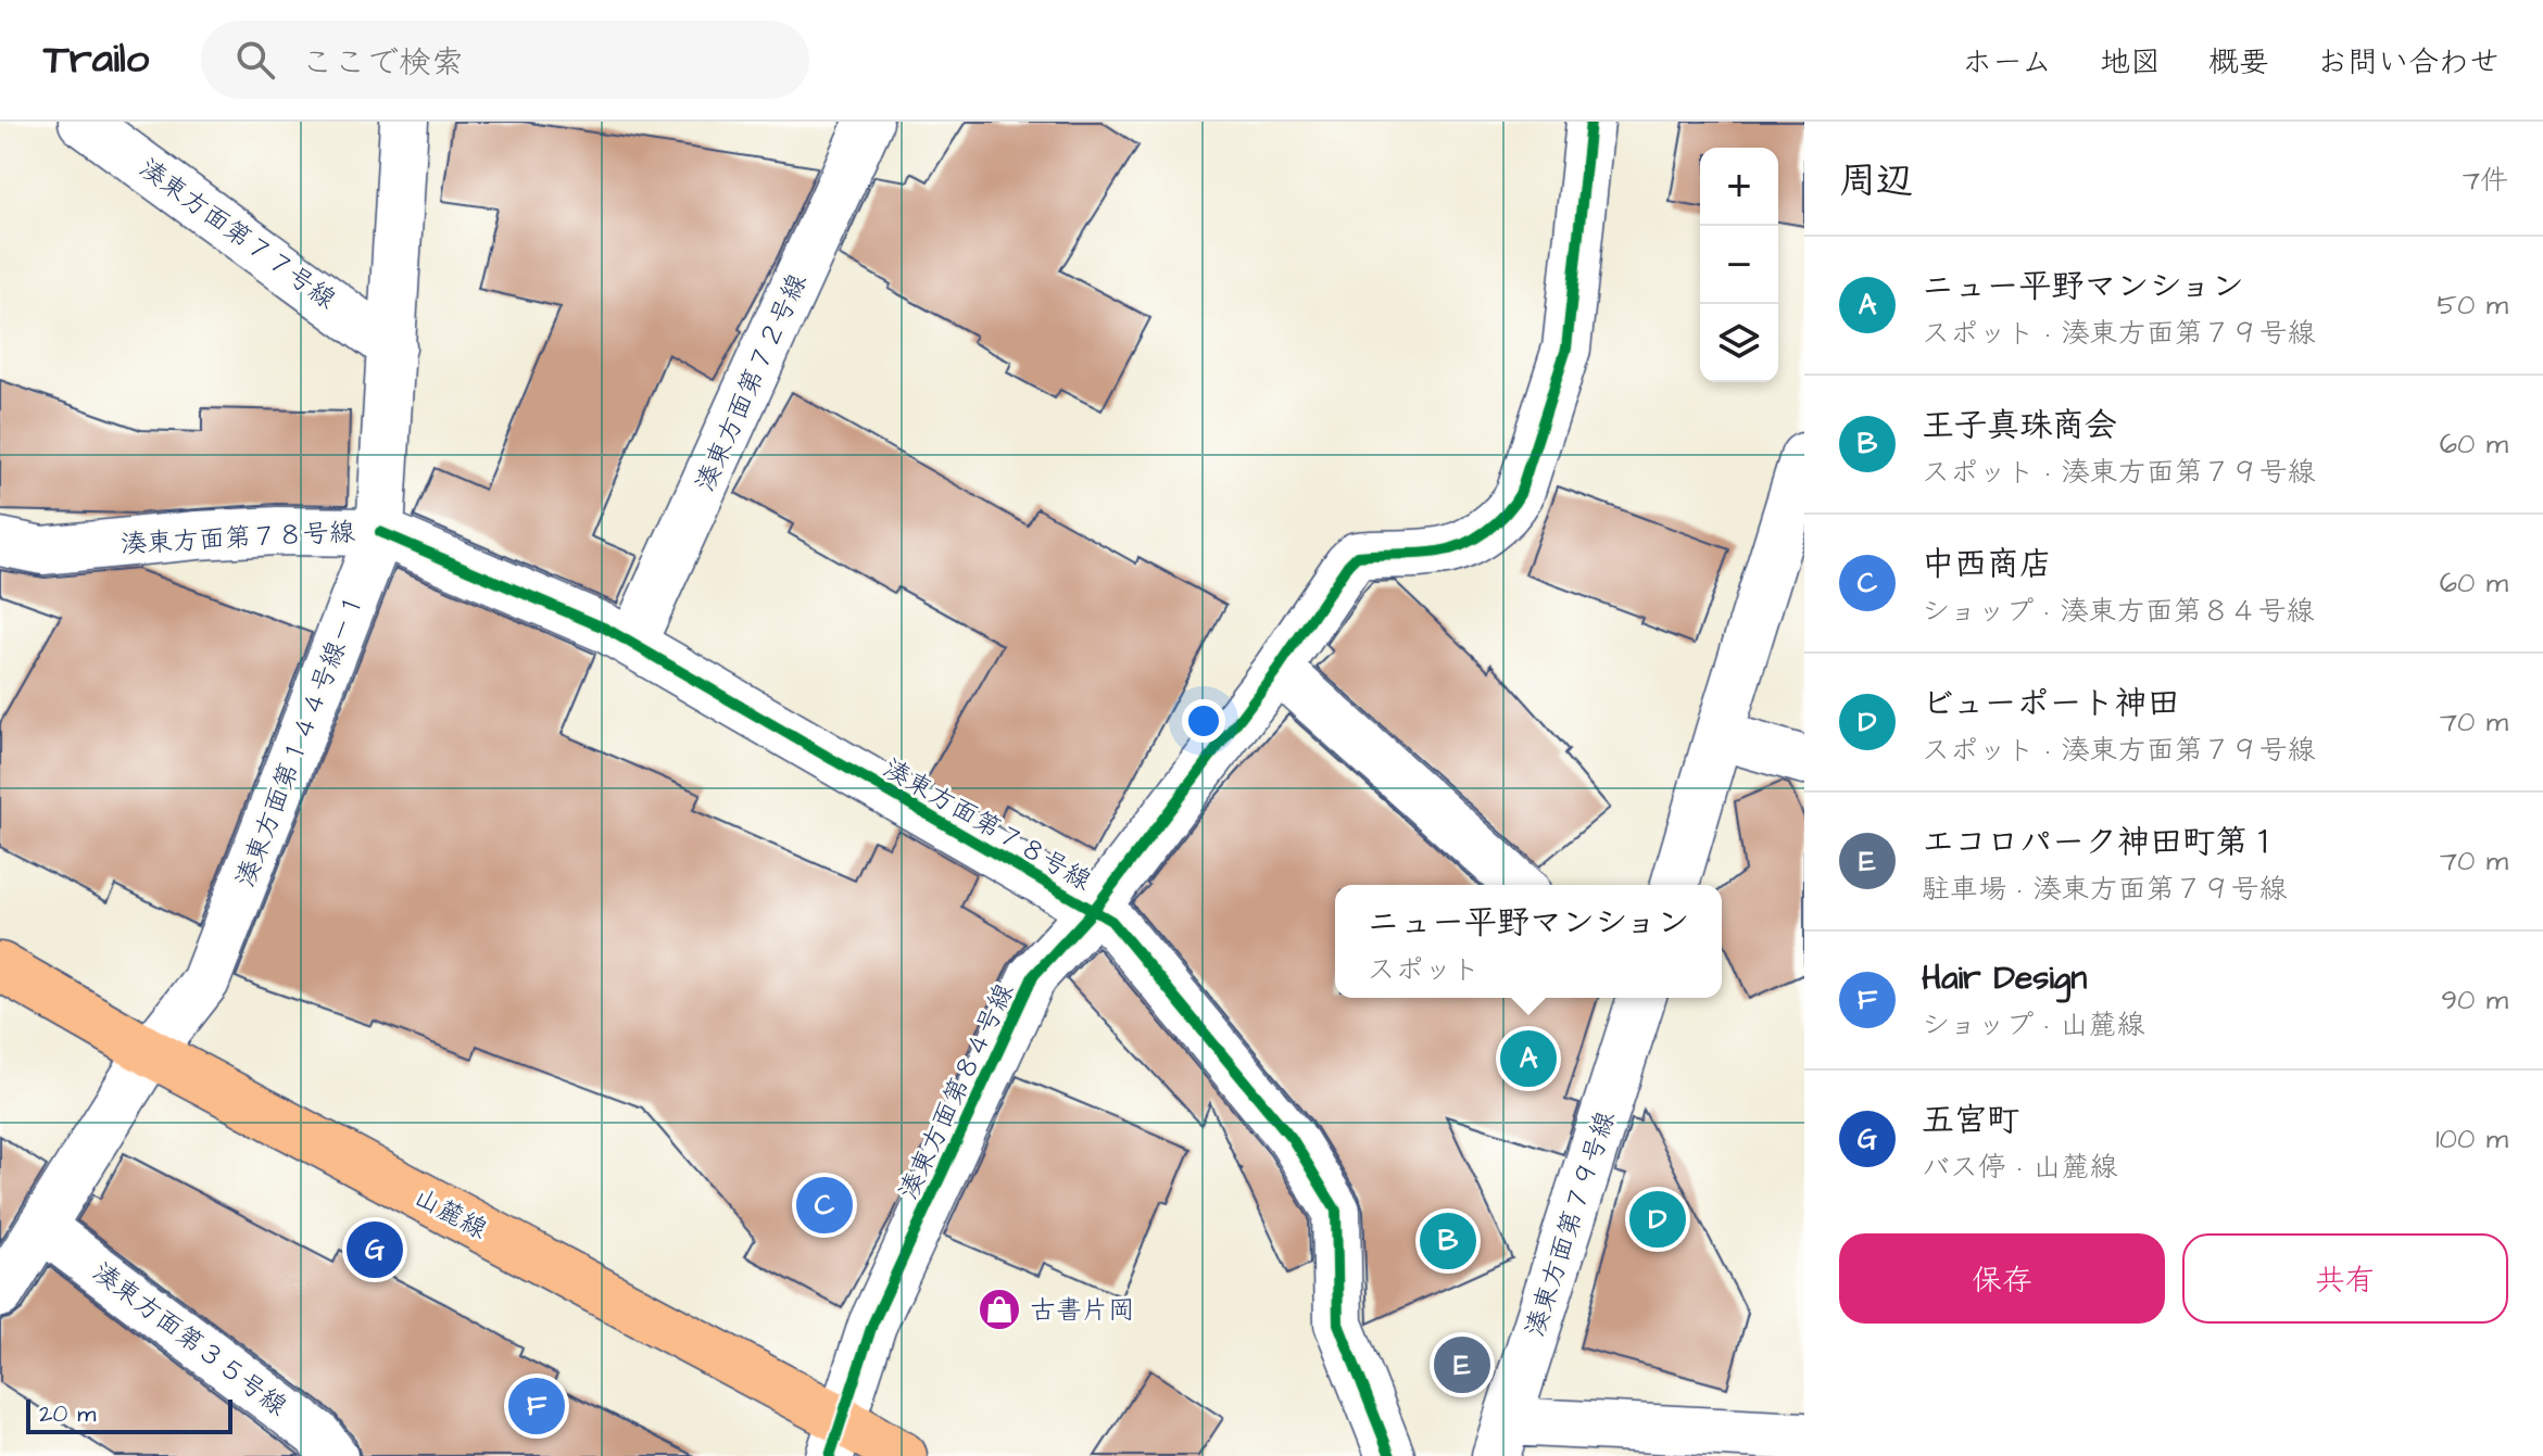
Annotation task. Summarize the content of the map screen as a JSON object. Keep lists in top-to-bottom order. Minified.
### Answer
{"streets":{"main road":["山麓線"],"street":["湊東方面第７７号線","湊東方面第７２号線","湊東方面第７８号線","湊東方面第１４４号線－１","湊東方面第８４号線","湊東方面第７９号線","湊東方面第３５号線"]},"crossings":[["湊東方面第７７号線","湊東方面第１４４号線－１"],["湊東方面第７２号線","湊東方面第７８号線"],["湊東方面第７８号線","湊東方面第１４４号線－１"],["湊東方面第７８号線","湊東方面第８４号線"],["湊東方面第１４４号線－１","山麓線"],["湊東方面第１４４号線－１","湊東方面第３５号線"],["湊東方面第８４号線","山麓線"]],"places":{"shop":["古書片岡"]},"scale_bar":"20 m","page":{"header":"Trailo","search":"ここで検索","nav":["ホーム","地図","概要","お問い合わせ"],"heading":["周辺","7件"],"map_buttons":["+","−"],"list":[{"mark":"A","name":"ニュー平野マンション","note":"スポット · 湊東方面第７９号線","value":"50 m"},{"mark":"B","name":"王子真珠商会","note":"スポット · 湊東方面第７９号線","value":"60 m"},{"mark":"C","name":"中西商店","note":"ショップ · 湊東方面第８４号線","value":"60 m"},{"mark":"D","name":"ビューポート神田","note":"スポット · 湊東方面第７９号線","value":"70 m"},{"mark":"E","name":"エコロパーク神田町第１","note":"駐車場 · 湊東方面第７９号線","value":"70 m"},{"mark":"F","name":"Hair Design","note":"ショップ · 山麓線","value":"90 m"},{"mark":"G","name":"五宮町","note":"バス停 · 山麓線","value":"100 m"}],"popup":["ニュー平野マンション","スポット"],"pins":["A","C","D","B","G","E","F"],"buttons":["保存","共有"],"scale":"20 m"}}
